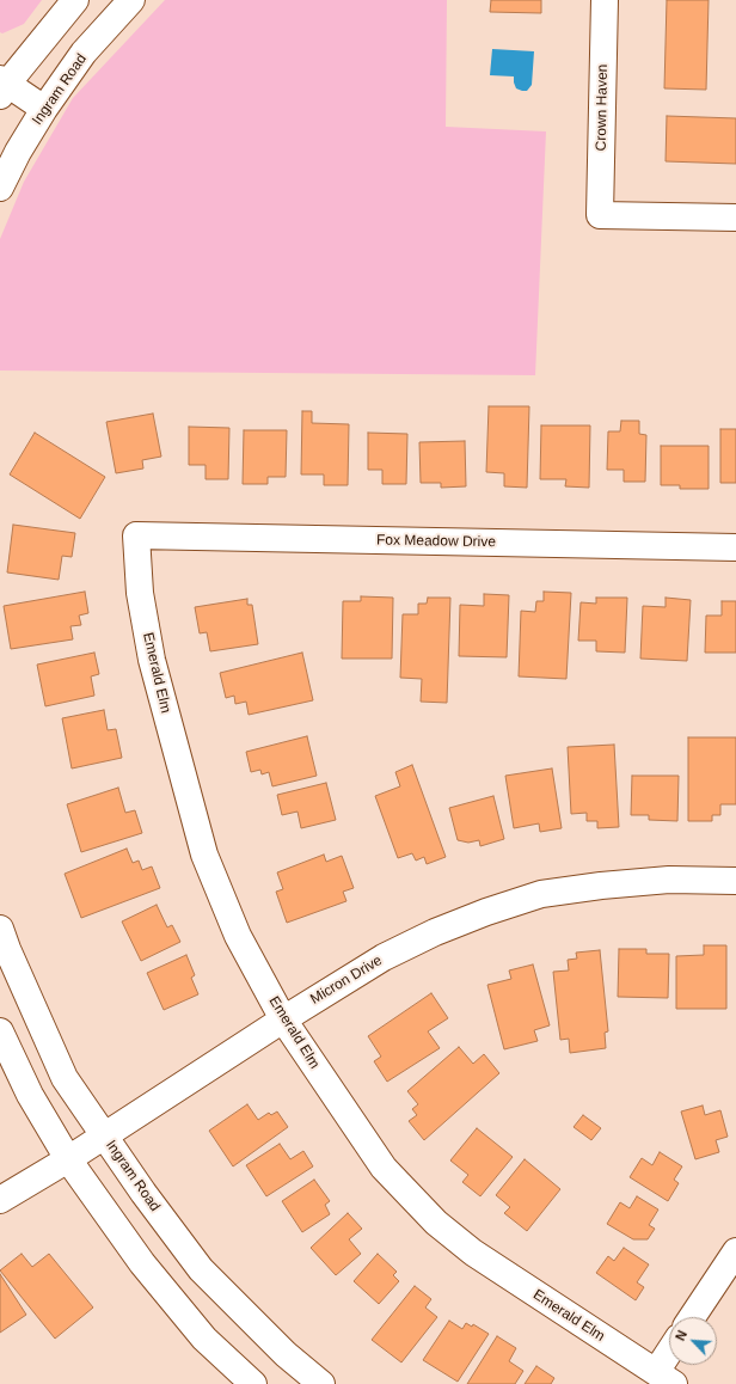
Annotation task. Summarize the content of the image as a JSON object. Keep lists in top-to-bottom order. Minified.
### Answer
{"streets":{"street":["Ingram Road","Crown Haven","Fox Meadow Drive","Emerald Elm","Micron Drive"]},"crossings":[["Ingram Road","Micron Drive"],["Fox Meadow Drive","Emerald Elm"],["Emerald Elm","Micron Drive"]],"north":"top left"}
